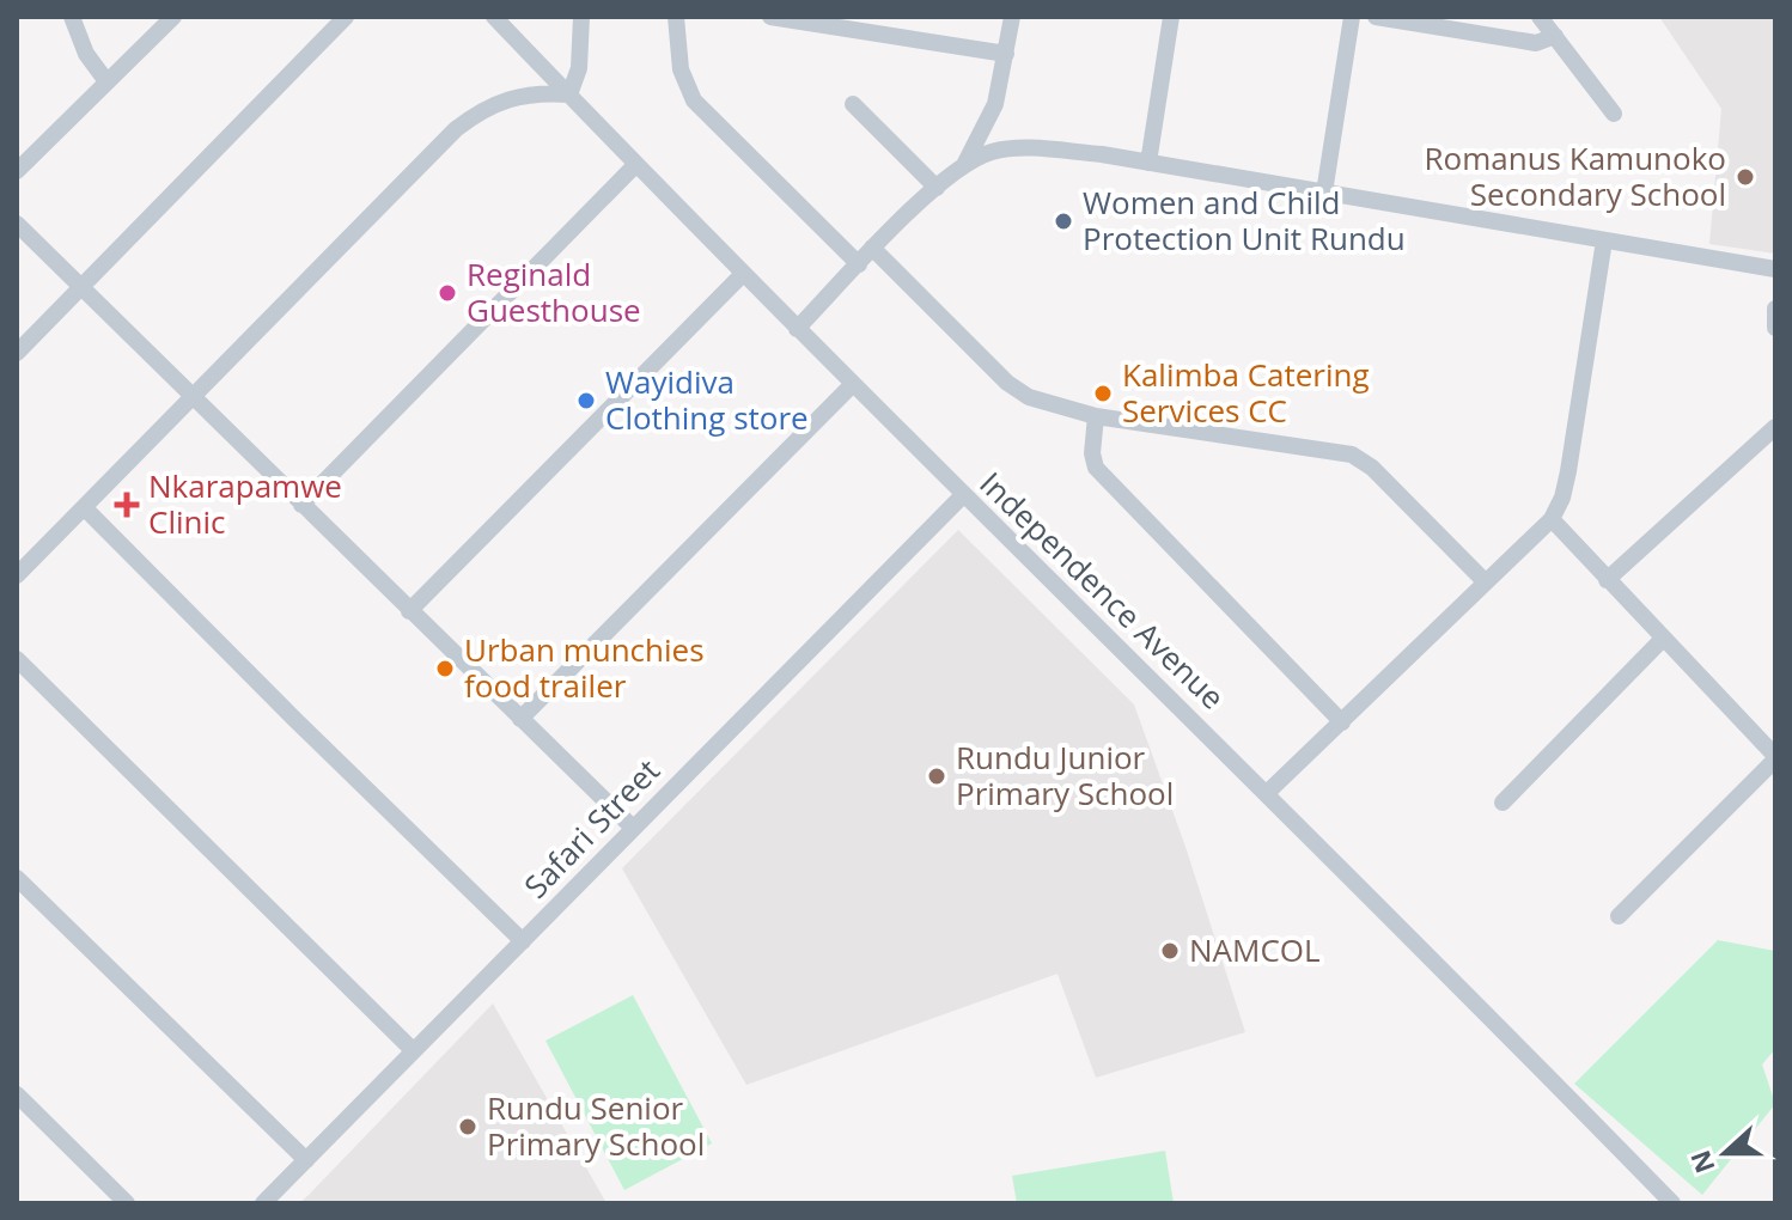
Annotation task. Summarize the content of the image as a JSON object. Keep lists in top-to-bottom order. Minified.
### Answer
{"streets":{"street":["Independence Avenue","Safari Street"]},"crossings":[["Independence Avenue","Safari Street"]],"places":{"other":["Romanus Kamunoko Secondary School","Women and Child Protection Unit Rundu","Reginald Guesthouse","Kalimba Catering Services CC","Wayidiva Clothing store","Urban munchies food trailer","Rundu Junior Primary School","NAMCOL","Rundu Senior Primary School"],"health":["Nkarapamwe Clinic"]},"north":"left"}
